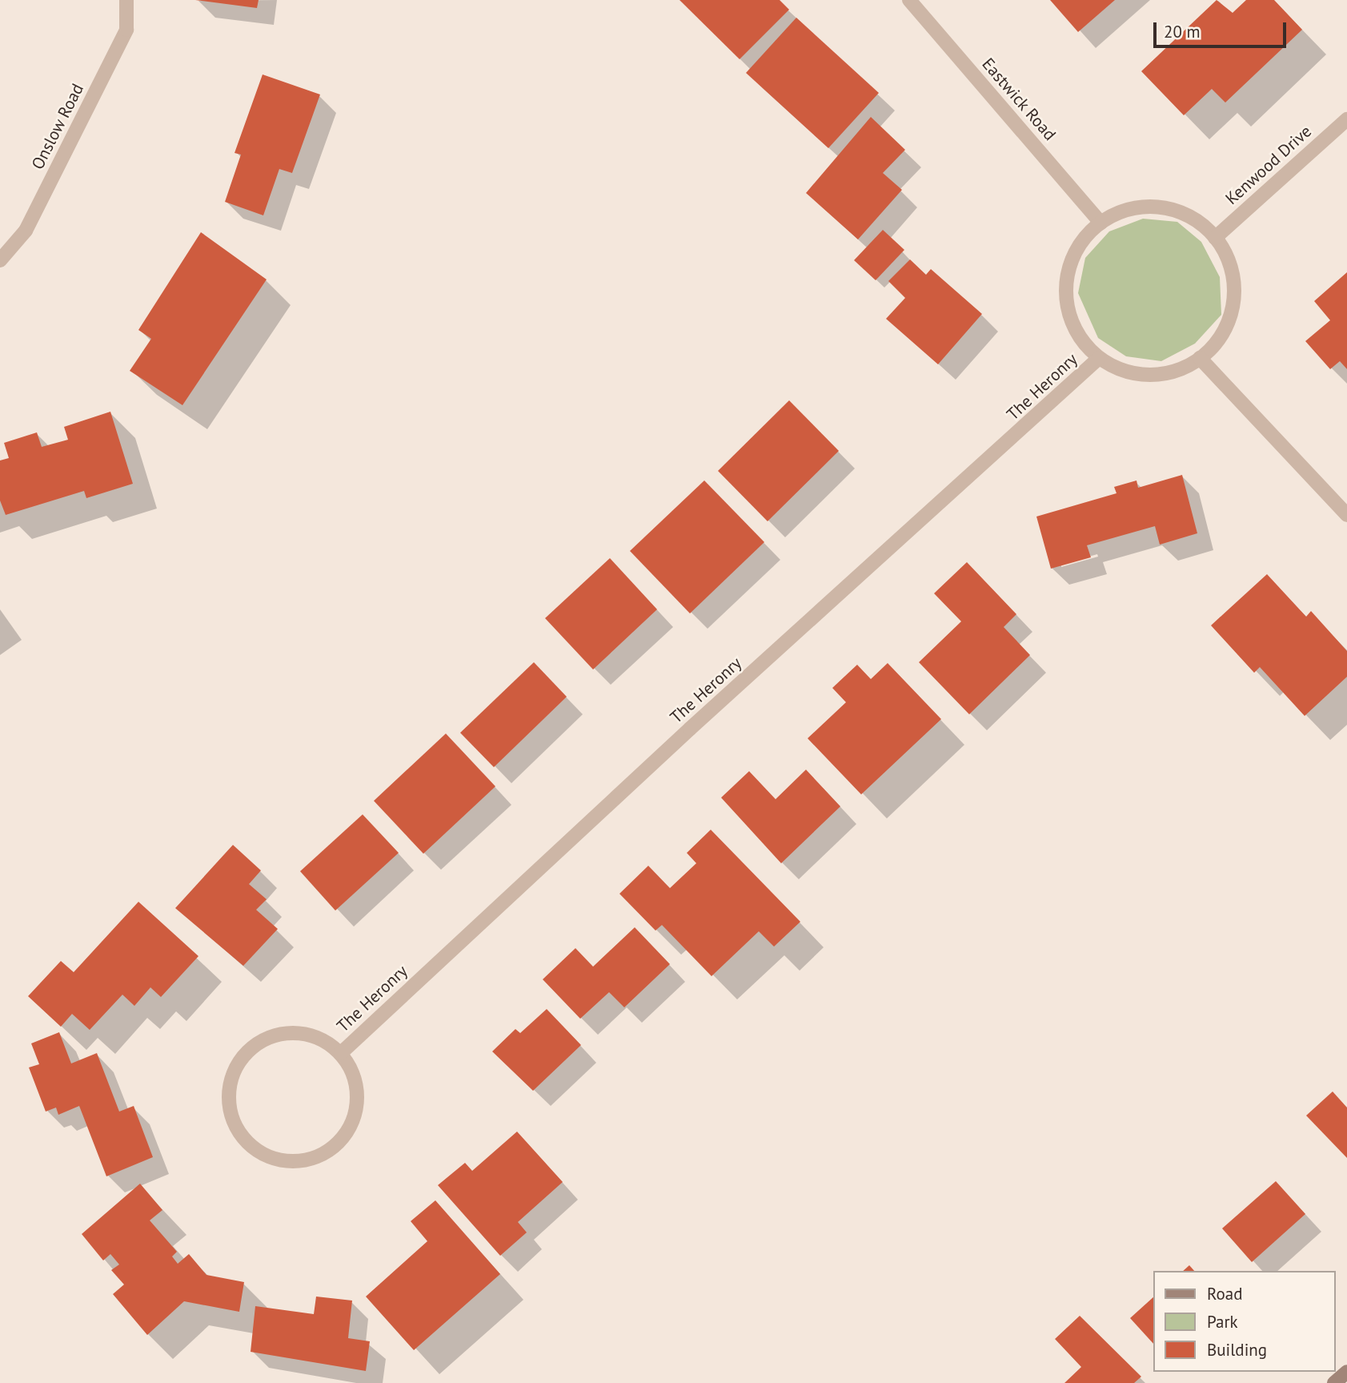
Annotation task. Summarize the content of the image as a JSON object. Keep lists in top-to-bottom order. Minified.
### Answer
{"streets":{"street":["Eastwick Road","Onslow Road","Kenwood Drive","The Heronry"]},"crossings":[["Eastwick Road","Kenwood Drive"],["Eastwick Road","The Heronry"],["Kenwood Drive","The Heronry"]],"legend":["Road","Park","Building"],"scale_bar":"20 m"}
